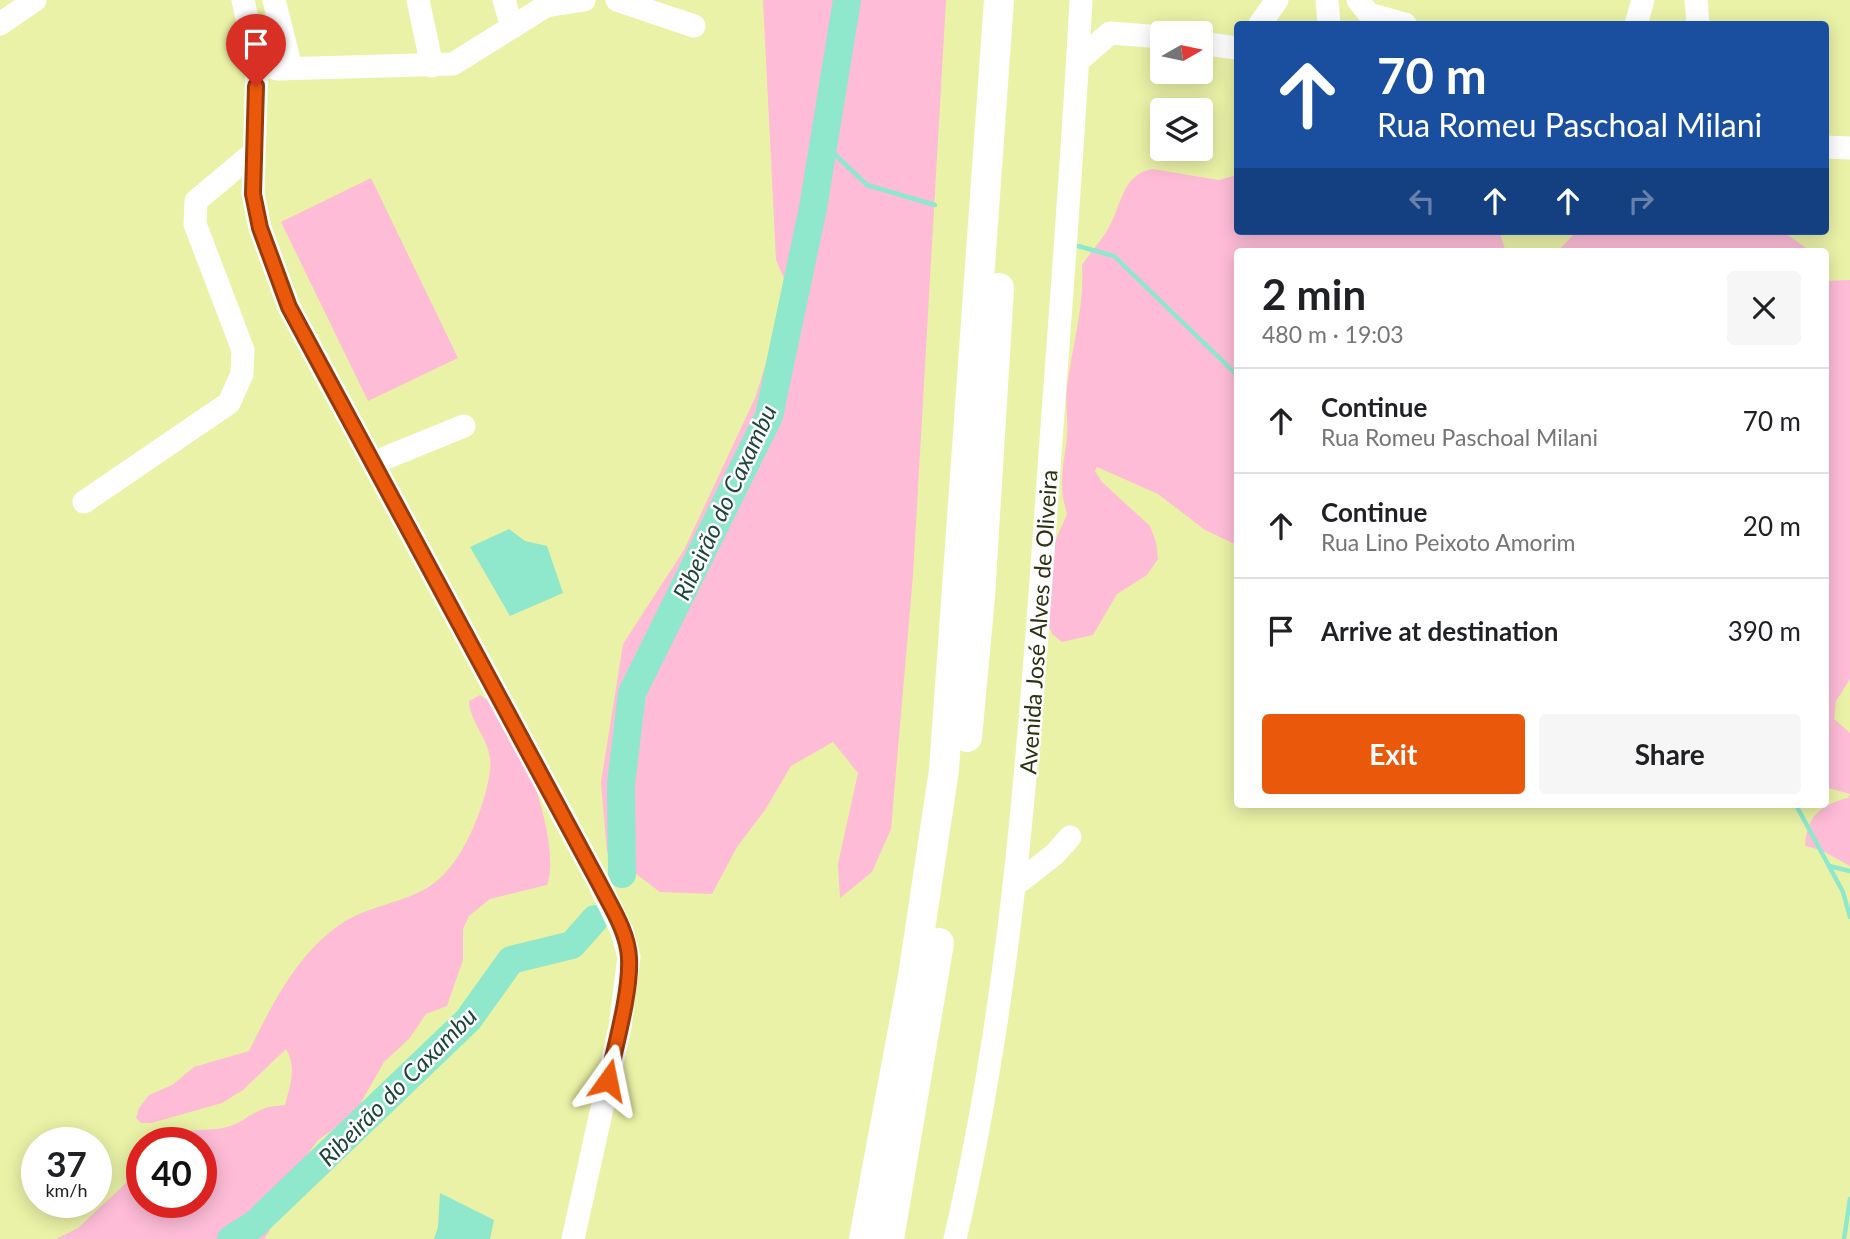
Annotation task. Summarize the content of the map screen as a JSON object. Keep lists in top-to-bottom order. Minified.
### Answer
{"streets":{"street":["Avenida José Alves de Oliveira"]},"water":["Ribeirão do Caxambu"],"north":"right","page":{"turn":["70 m","Rua Romeu Paschoal Milani"],"heading":["2 min","480 m · 19:03"],"list":[{"name":"Continue","note":"Rua Romeu Paschoal Milani","value":"70 m"},{"name":"Continue","note":"Rua Lino Peixoto Amorim","value":"20 m"},{"name":"Arrive at destination","value":"390 m"}],"buttons":["Exit","Share"],"speed":"37 km/h","limit":"40"}}
